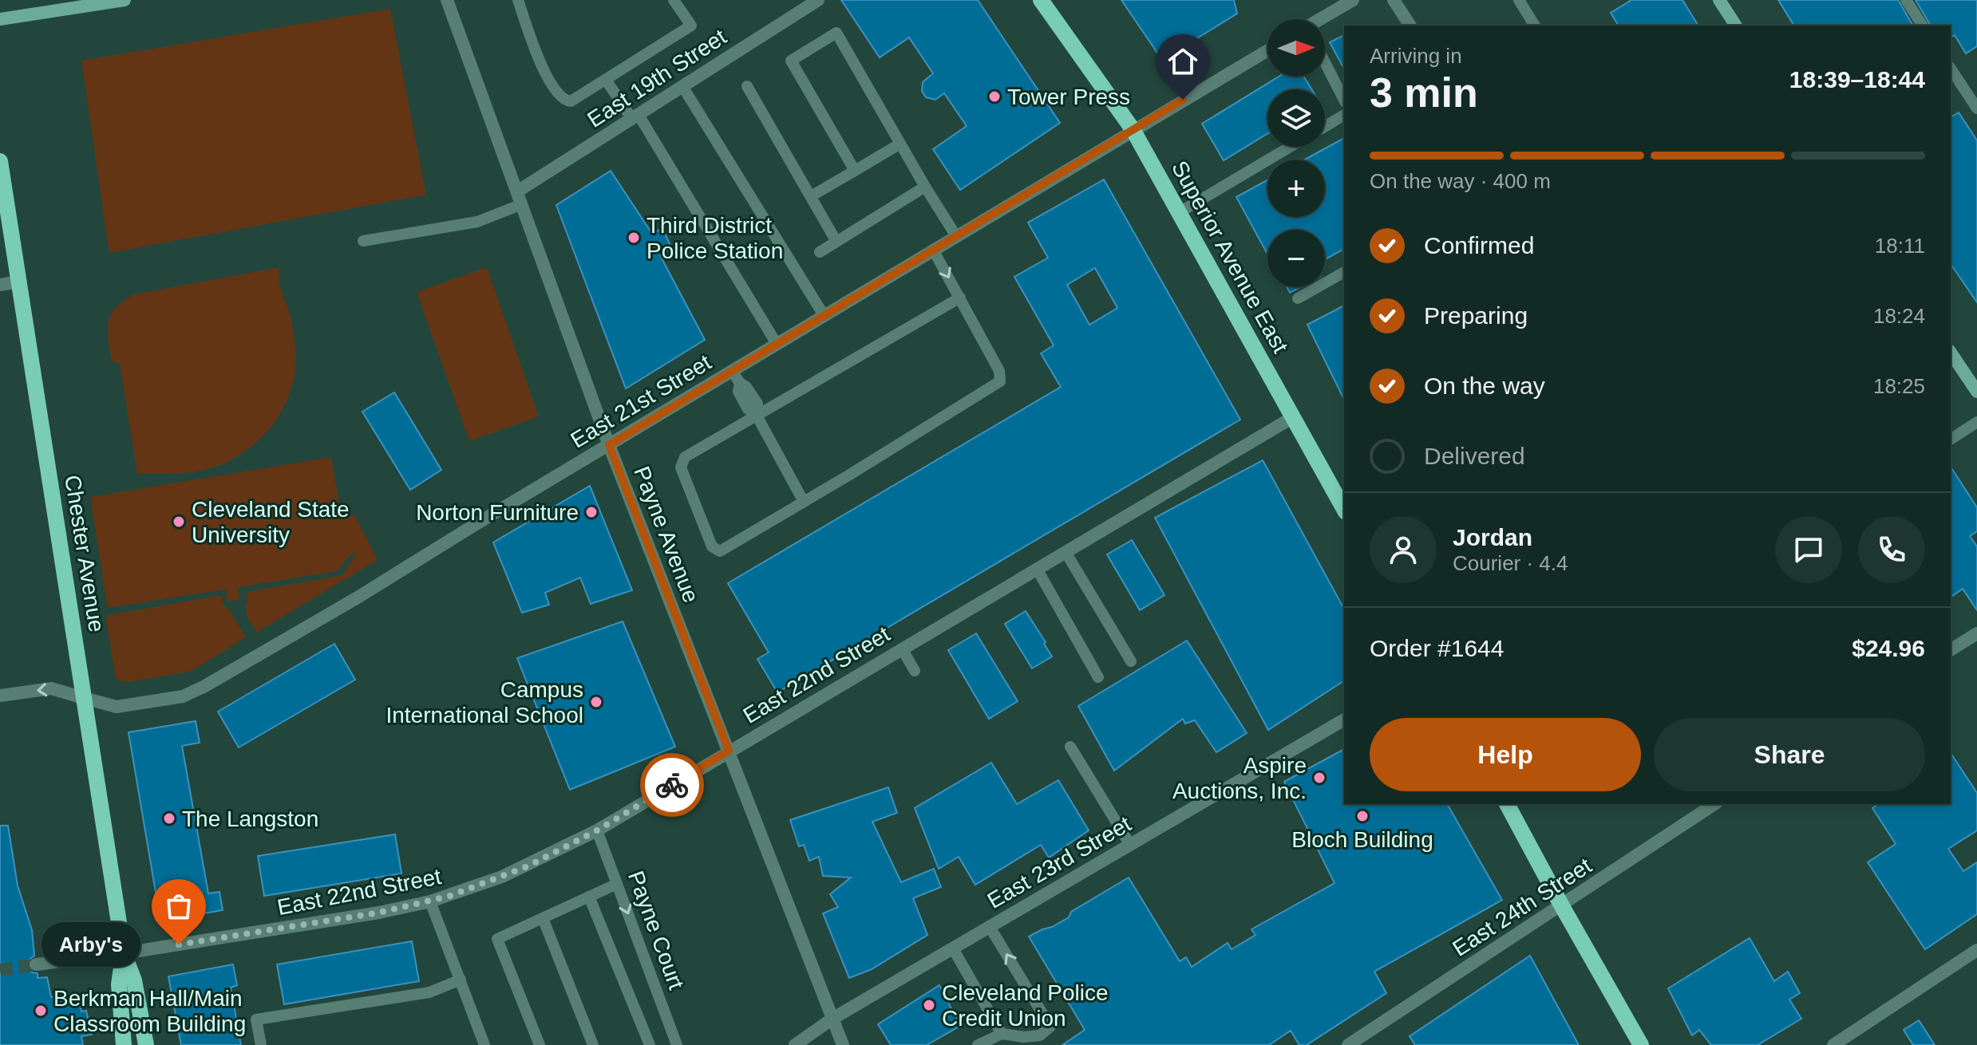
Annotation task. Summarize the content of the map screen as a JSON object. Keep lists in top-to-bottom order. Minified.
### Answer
{"streets":{"main road":["Superior Avenue East","Chester Avenue"],"street":["East 19th Street","East 21st Street","Payne Avenue","East 22nd Street","East 23rd Street","East 24th Street"],"lane":["Payne Court"]},"crossings":[["East 19th Street","Payne Avenue"],["Superior Avenue East","East 21st Street"],["Superior Avenue East","East 22nd Street"],["East 21st Street","Payne Avenue"],["East 21st Street","Chester Avenue"],["Payne Avenue","East 22nd Street"],["Payne Avenue","East 23rd Street"],["Chester Avenue","East 22nd Street"],["East 22nd Street","Payne Court"]],"places":["Tower Press","Third District Police Station","Norton Furniture","Cleveland State University","Campus International School","Aspire Auctions, Inc.","Bloch Building","The Langston","Arby's","Cleveland Police Credit Union","Berkman Hall/Main Classroom Building"],"north":"right","page":{"map_buttons":["+","−"],"heading":["3 min","Arriving in","18:39–18:44"],"panel":["Jordan","Courier · 4.4","Order #1644","$24.96"],"bar":"On the way · 400 m","list":[["Confirmed","18:11"],["Preparing","18:24"],["On the way","18:25"],"Delivered"],"buttons":["Help","Share"],"bubble":"Arby's"}}
